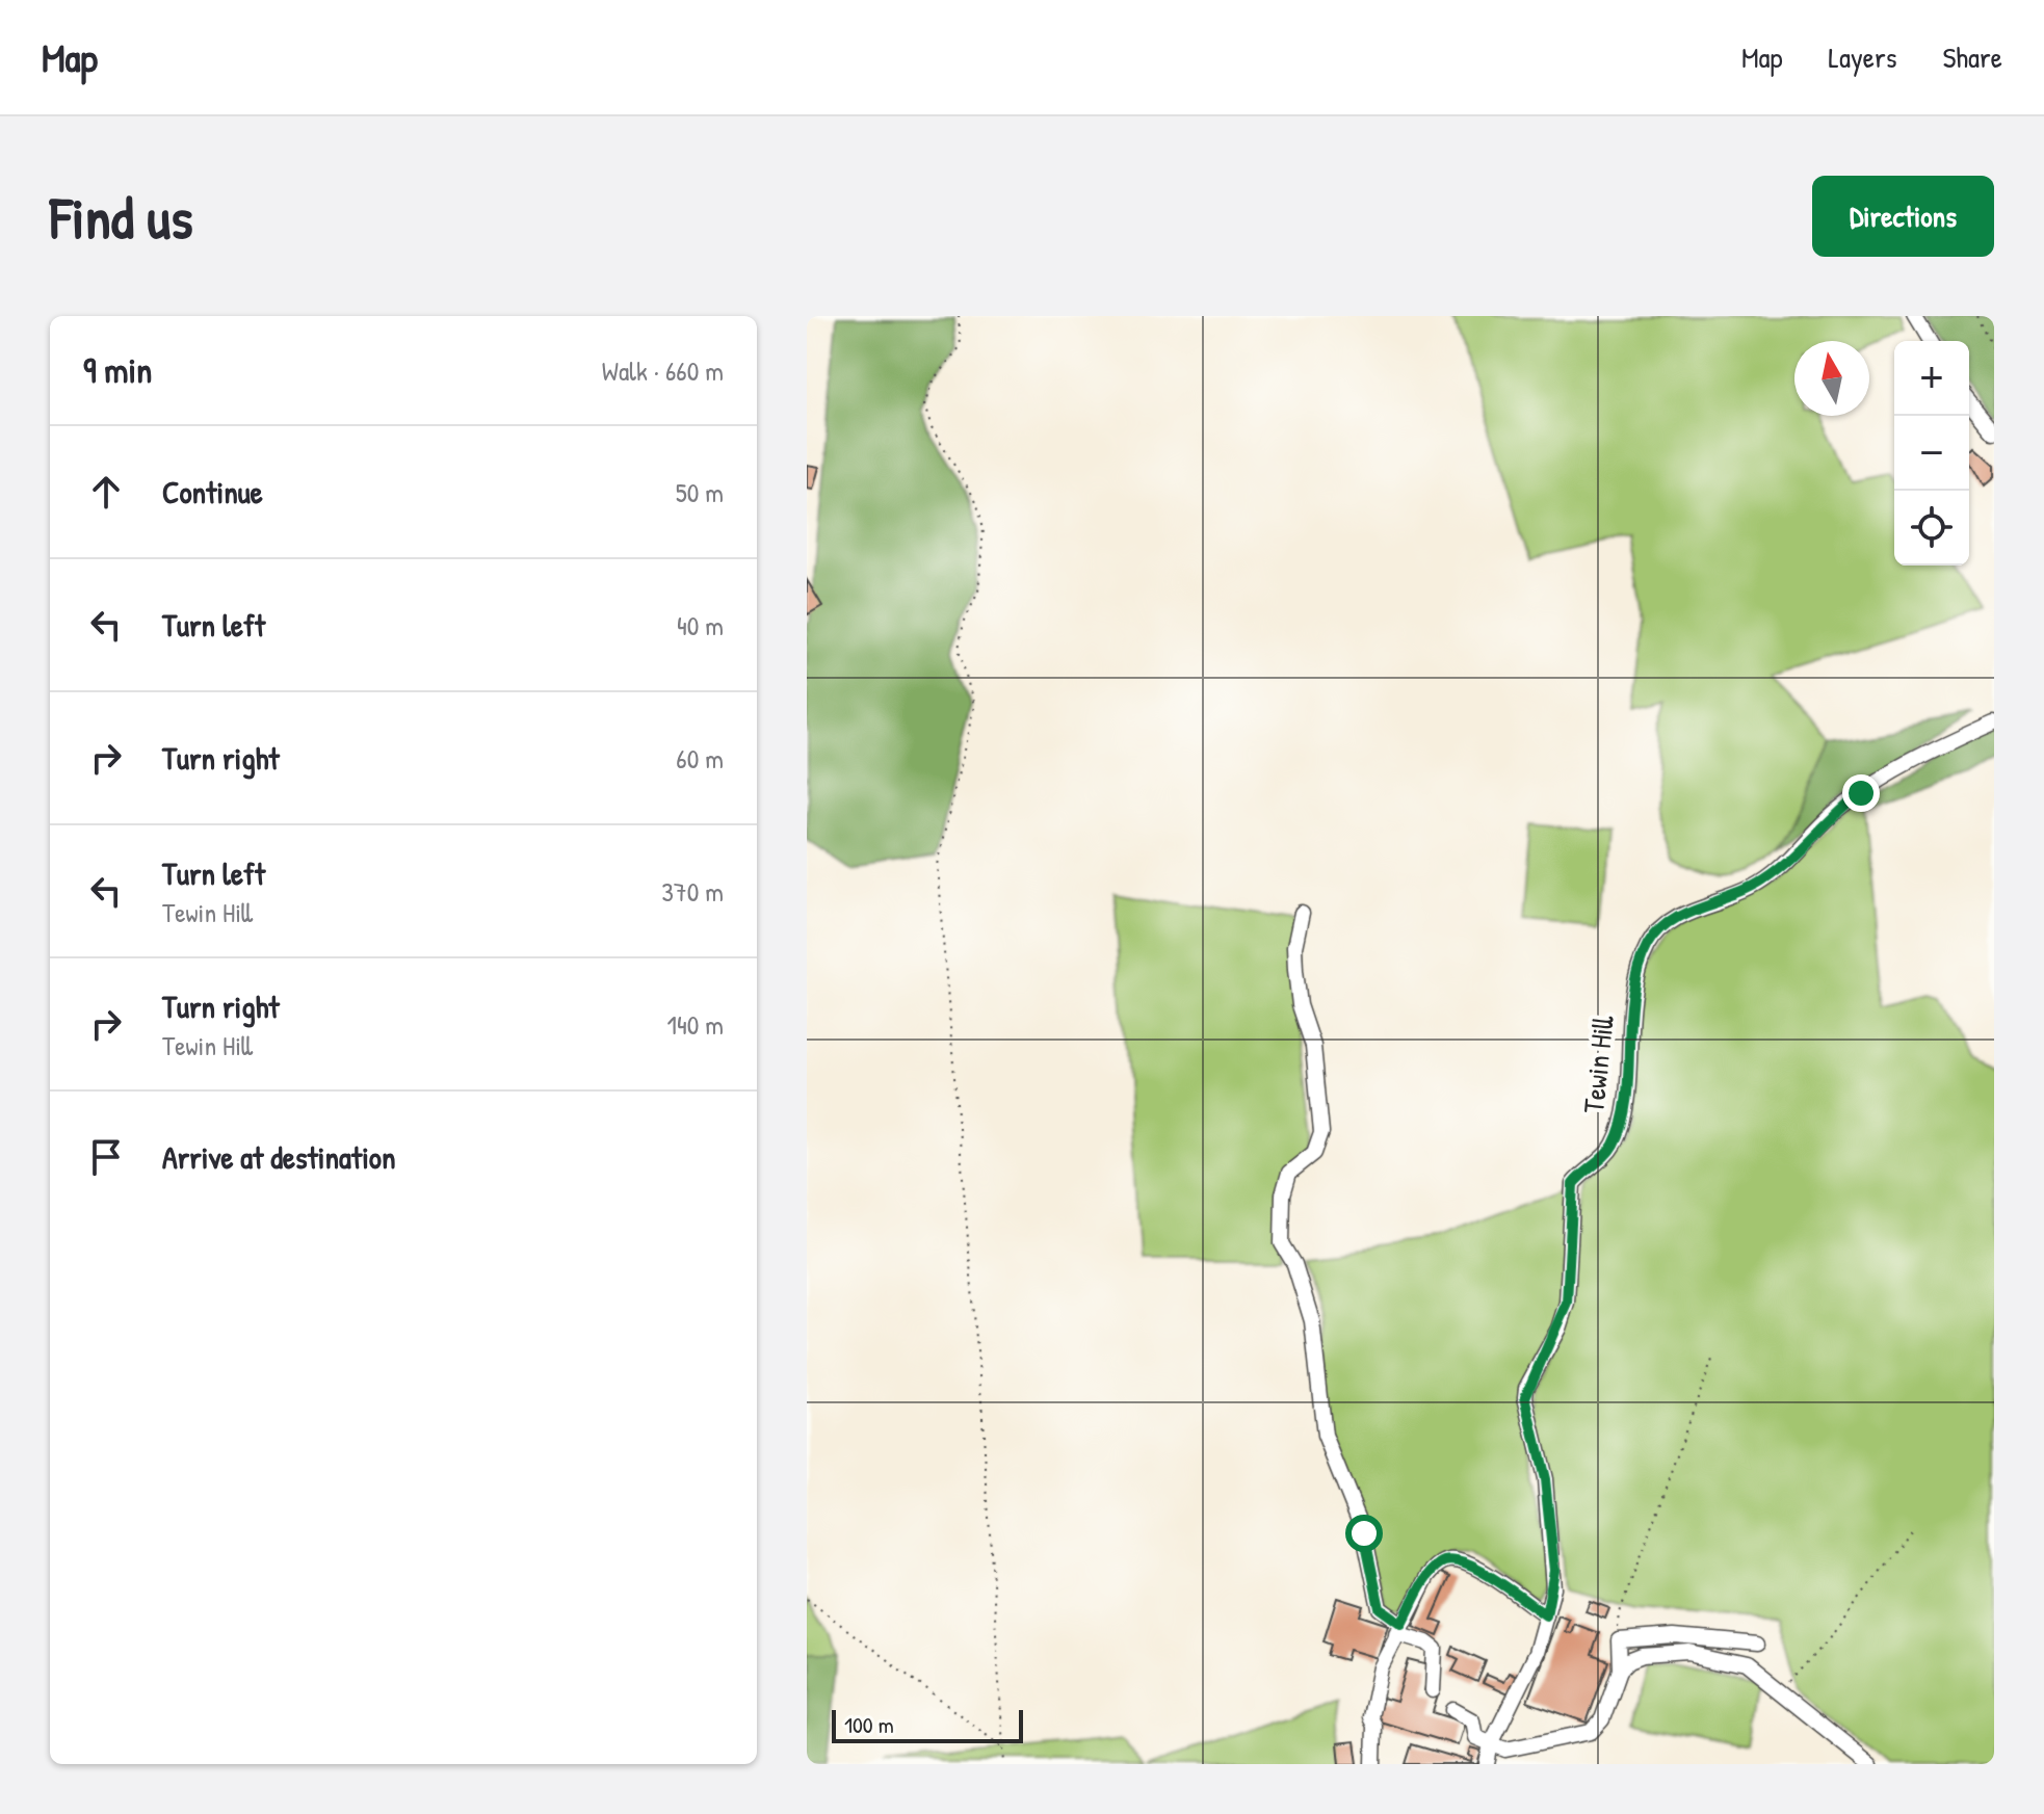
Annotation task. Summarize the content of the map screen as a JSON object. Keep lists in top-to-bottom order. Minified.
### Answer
{"streets":{"street":["Tewin Hill"]},"scale_bar":"100 m","north":"top","page":{"header":"Map","nav":["Map","Layers","Share"],"buttons":"Directions","title":"Find us","heading":["9 min","Walk · 660 m"],"map_buttons":["+","−"],"list":[["Continue","50 m"],["Turn left","40 m"],["Turn right","60 m"],["Turn left","Tewin Hill","370 m"],["Turn right","Tewin Hill","140 m"],"Arrive at destination"],"scale":"100 m"}}
